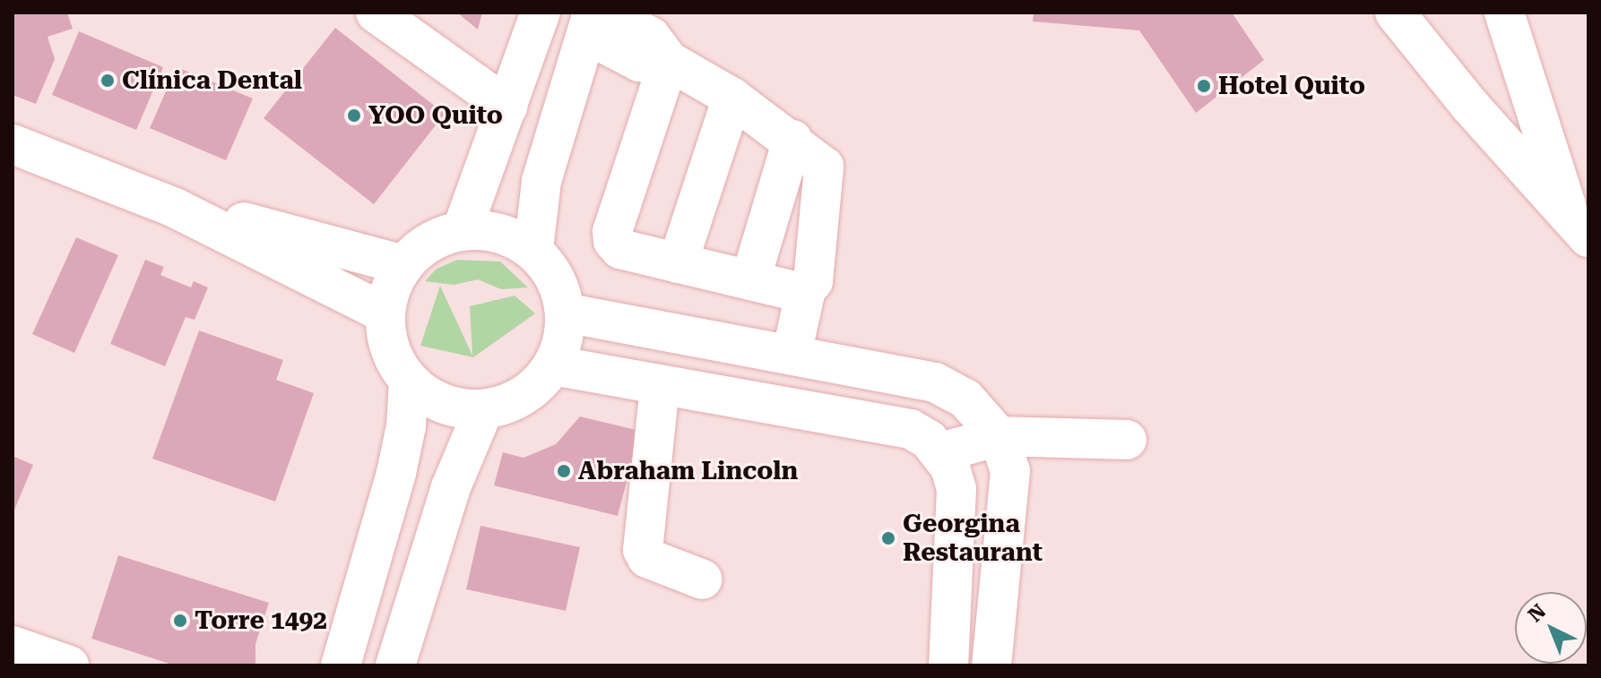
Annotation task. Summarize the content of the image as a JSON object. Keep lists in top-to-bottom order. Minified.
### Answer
{"places":["Clínica Dental","Hotel Quito","YOO Quito","Abraham Lincoln","Georgina Restaurant","Torre 1492"],"north":"top left"}
